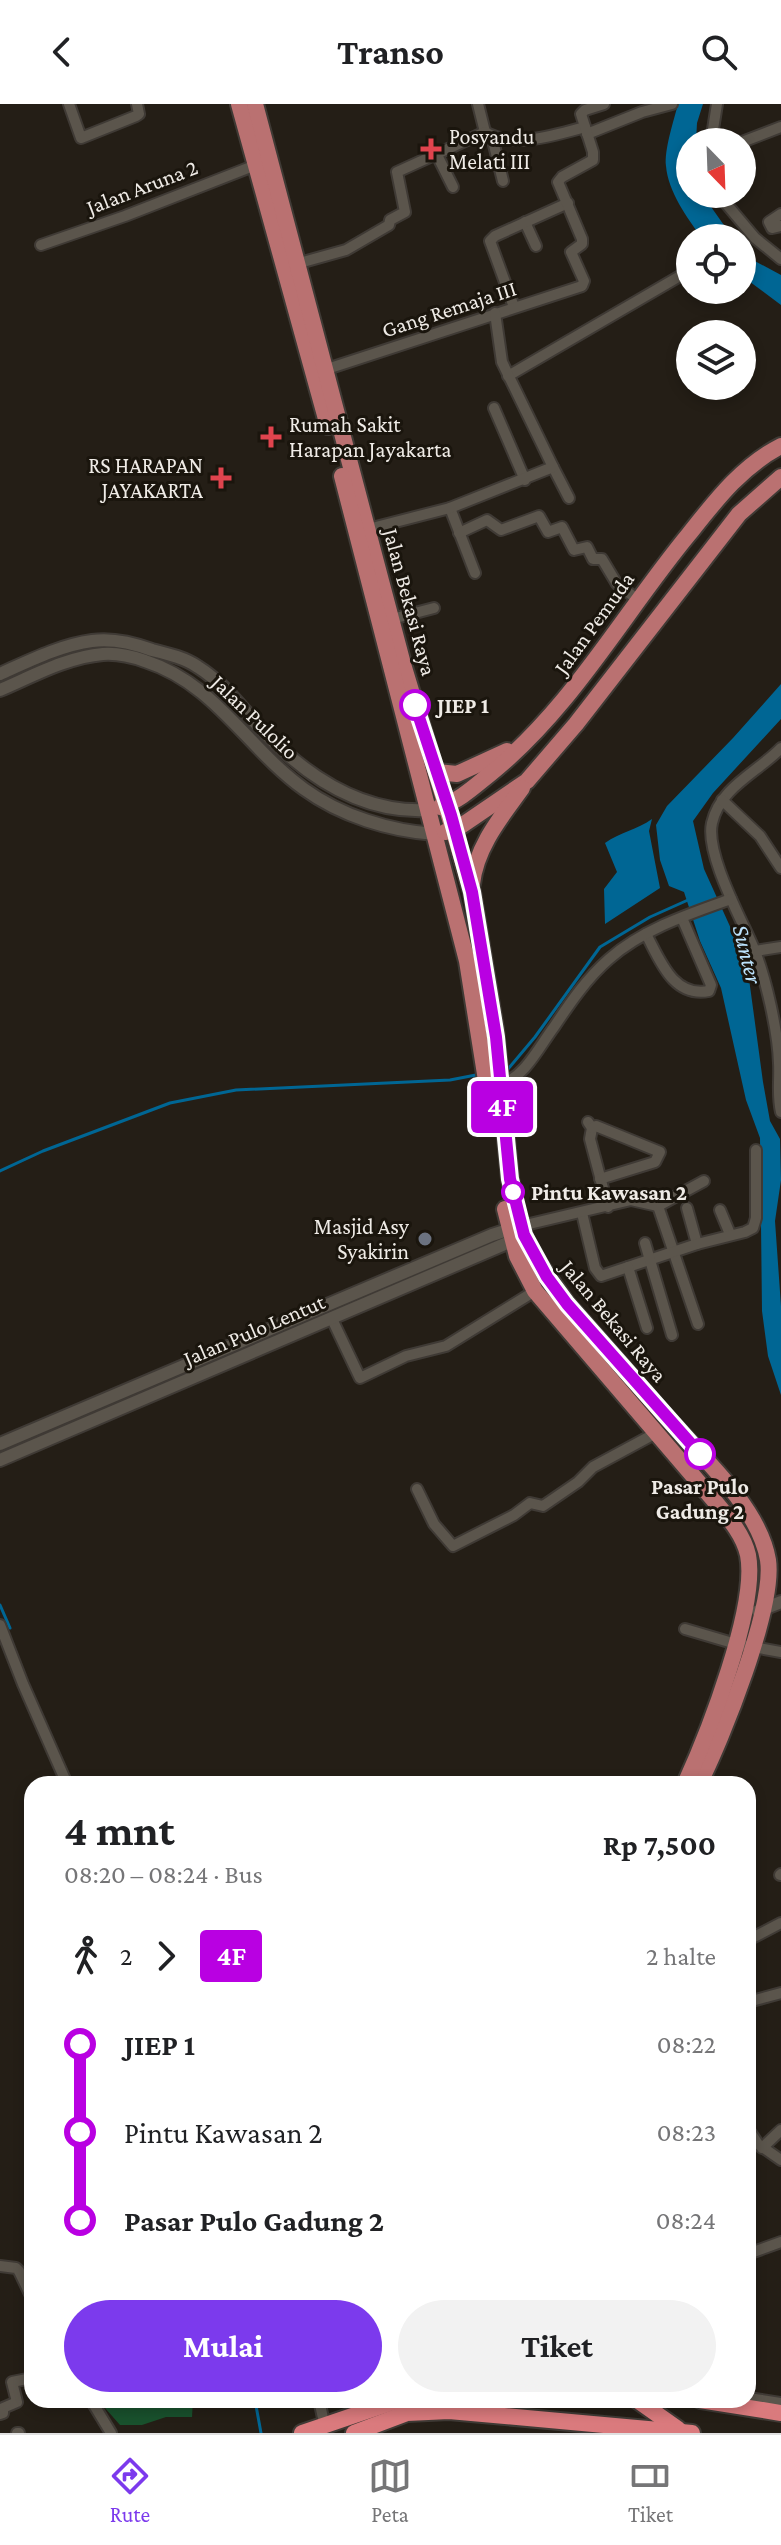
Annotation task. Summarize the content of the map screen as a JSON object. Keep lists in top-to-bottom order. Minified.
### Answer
{"streets":{"main road":["Jalan Bekasi Raya","Jalan Pemuda"],"street":["Jalan Aruna 2","Gang Remaja III","Jalan Pulolio","Jalan Pulo Lentut"]},"crossings":[["Jalan Aruna 2","Jalan Bekasi Raya"],["Gang Remaja III","Jalan Bekasi Raya"],["Jalan Bekasi Raya","Jalan Pemuda"],["Jalan Bekasi Raya","Jalan Pulolio"],["Jalan Bekasi Raya","Jalan Pulo Lentut"],["Jalan Pemuda","Jalan Pulolio"]],"water":["Sunter"],"places":{"health":["Posyandu Melati III","Rumah Sakit Harapan Jayakarta","RS HARAPAN JAYAKARTA"],"other":["JIEP 1","Pintu Kawasan 2","Masjid Asy Syakirin","Pasar Pulo Gadung 2"]},"lines":["bus line 4F"],"north":"bottom right","page":{"header":"Transo","on_map":"4F","heading":["4 mnt","08:20 – 08:24 · Bus","Rp 7,500"],"legs":["2","4F","2 halte"],"list":[{"name":"JIEP 1","value":"08:22"},{"name":"Pintu Kawasan 2","value":"08:23"},{"name":"Pasar Pulo Gadung 2","value":"08:24"}],"buttons":["Mulai","Tiket"],"tabs":["Rute","Peta","Tiket"]}}
